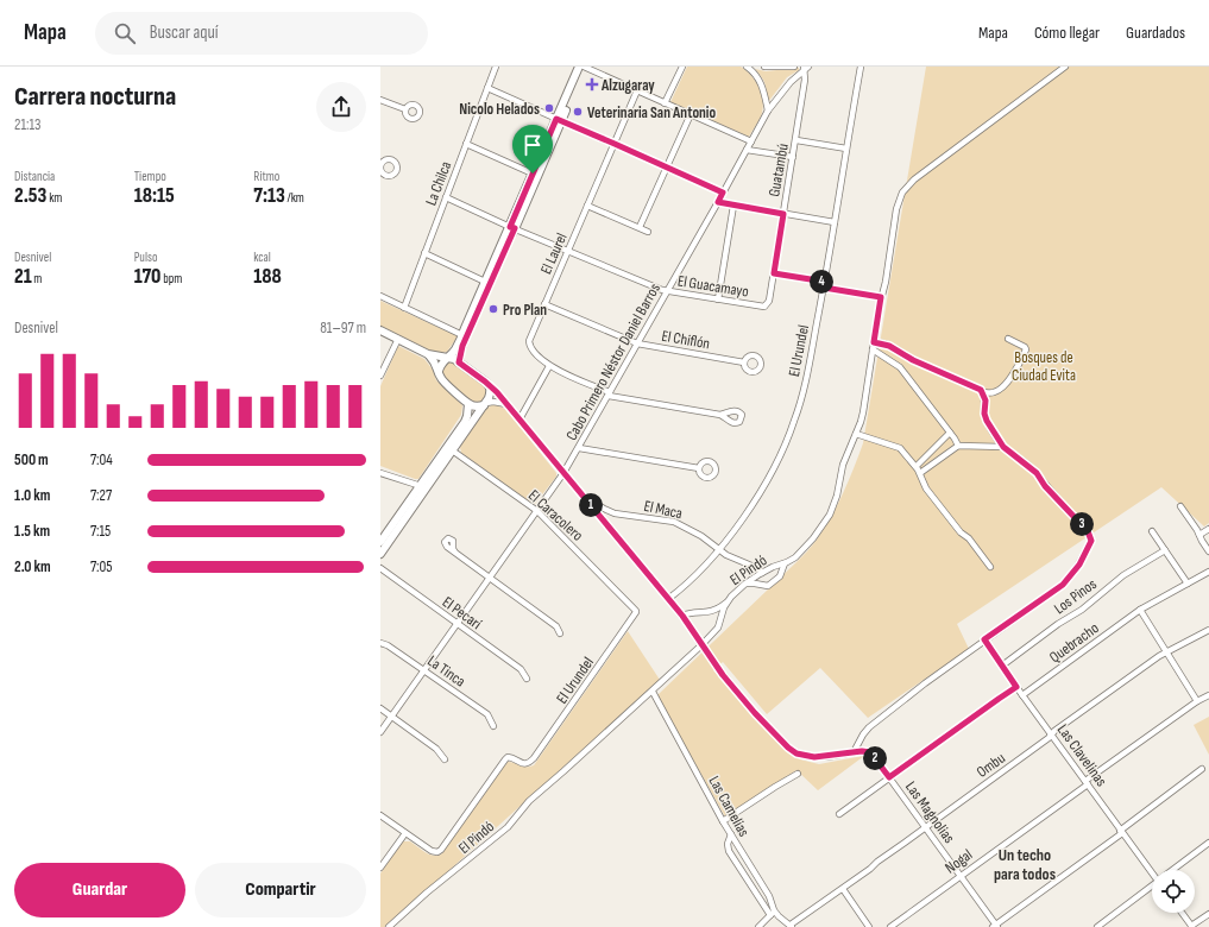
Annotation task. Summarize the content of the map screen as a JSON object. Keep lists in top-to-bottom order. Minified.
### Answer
{"streets":{"street":["Guatambú","La Chilca","El Laurel","El Guacamayo","El Chiflón","El Urundel","Cabo Primero Néstor Daniel Barros","El Maca","El Caracolero","El Pindó","Los Pinos","El Pecarí","Quebracho","La Tinca","Las Clavelinas","Ombu","Las Camelias","Las Magnolias","Nogal"]},"crossings":[["Guatambú","El Guacamayo"],["Guatambú","Cabo Primero Néstor Daniel Barros"],["La Chilca","El Guacamayo"],["El Laurel","El Guacamayo"],["El Laurel","El Chiflón"],["El Guacamayo","Cabo Primero Néstor Daniel Barros"],["El Chiflón","Cabo Primero Néstor Daniel Barros"],["El Urundel","El Maca"],["El Urundel","El Caracolero"],["El Urundel","Las Magnolias"],["Cabo Primero Néstor Daniel Barros","El Caracolero"],["Cabo Primero Néstor Daniel Barros","El Pecarí"],["Cabo Primero Néstor Daniel Barros","La Tinca"],["Cabo Primero Néstor Daniel Barros","Las Magnolias"],["El Maca","El Pindó"],["El Maca","Las Magnolias"],["El Pindó","Las Camelias"],["El Pindó","Las Magnolias"],["Los Pinos","Las Clavelinas"],["Quebracho","Las Clavelinas"],["Las Clavelinas","Ombu"],["Las Clavelinas","Nogal"],["Ombu","Las Camelias"],["Ombu","Las Magnolias"],["Las Magnolias","Nogal"]],"districts":["Un techo para todos"],"parks":["Bosques de Ciudad Evita"],"places":{"health":["Alzugaray"],"other":["Nicolo Helados","Veterinaria San Antonio","Pro Plan"]},"page":{"header":"Mapa","search":"Buscar aquí","nav":["Mapa","Cómo llegar","Guardados"],"heading":["Carrera nocturna","21:13"],"stats":[["Distancia","2.53 km"],["Tiempo","18:15"],["Ritmo","7:13 /km"],["Desnivel","21 m"],["Pulso","170 bpm"],["kcal","188"]],"pins":["4","1","3","2"],"chart":["Desnivel","81–97 m"],"list":[{"name":"500 m","note":"7:04"},{"name":"1.0 km","note":"7:27"},{"name":"1.5 km","note":"7:15"},{"name":"2.0 km","note":"7:05"}],"buttons":["Guardar","Compartir"]}}
